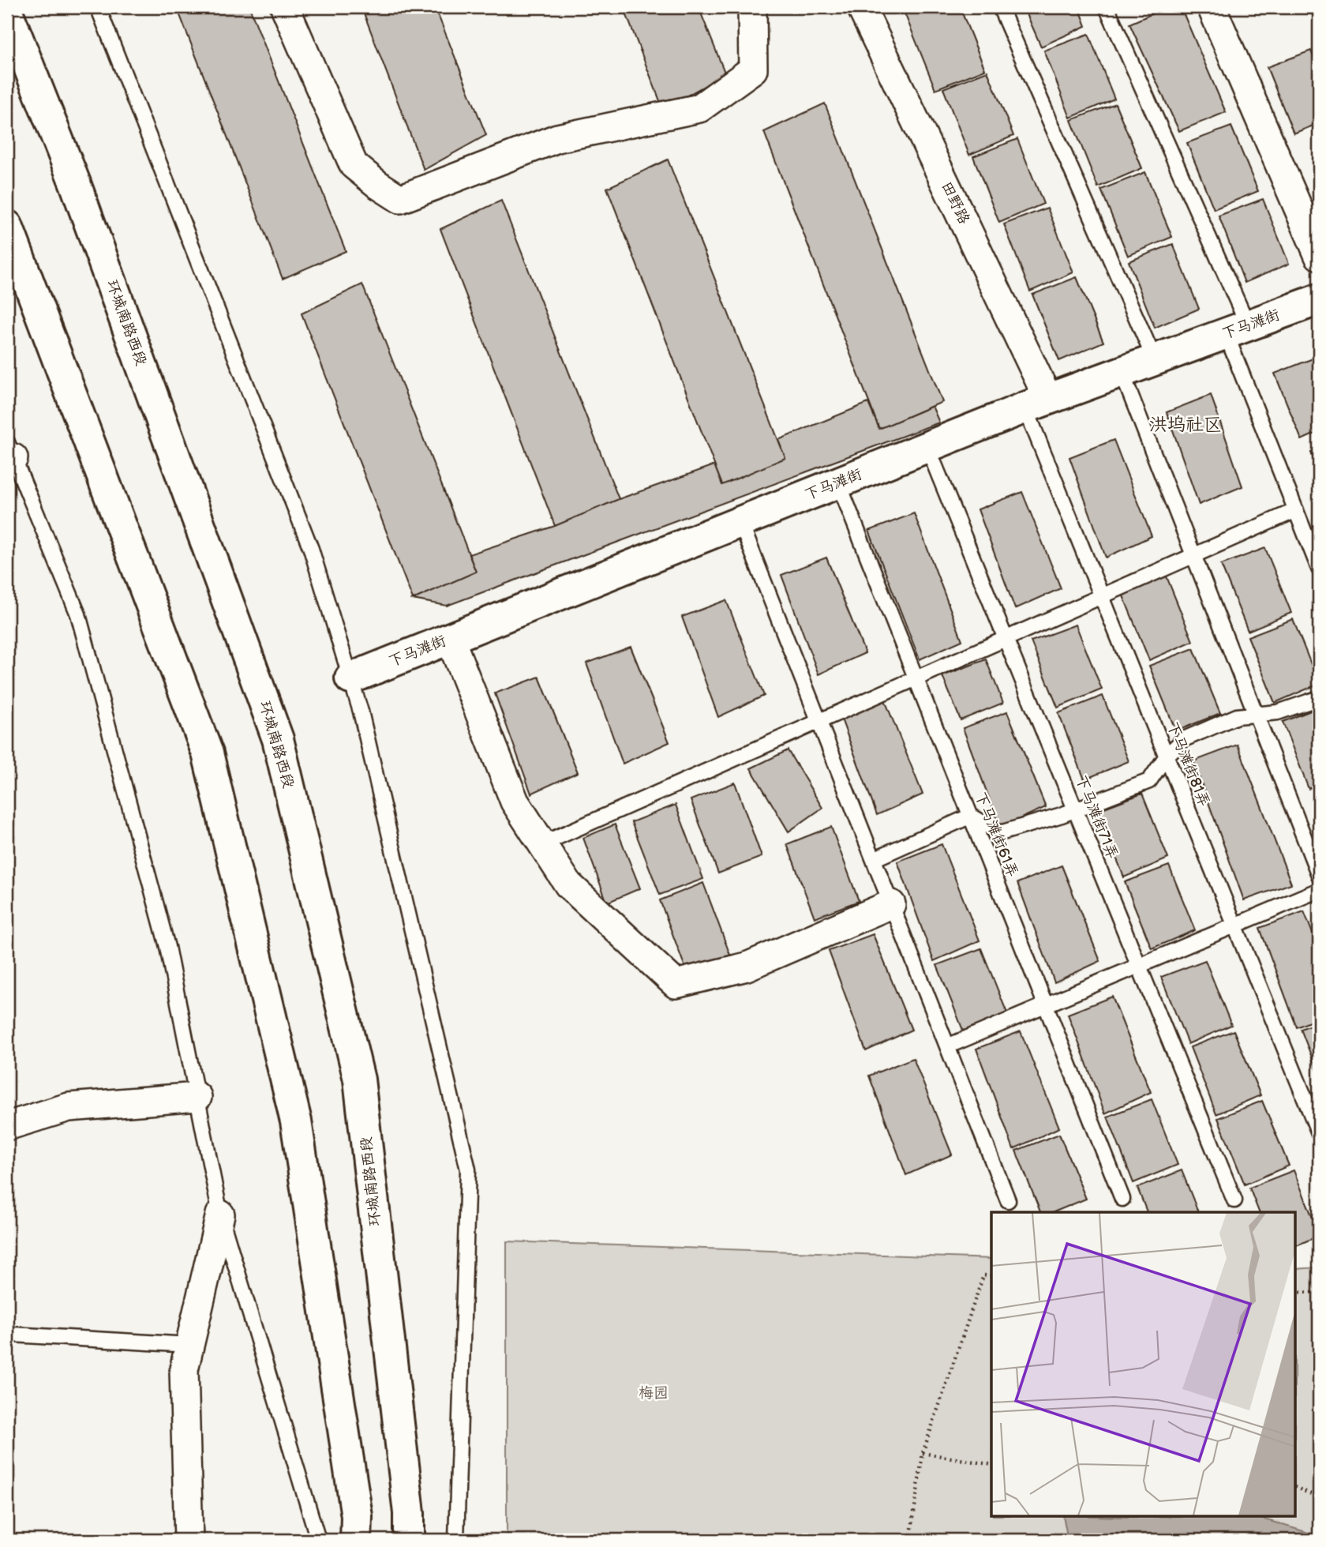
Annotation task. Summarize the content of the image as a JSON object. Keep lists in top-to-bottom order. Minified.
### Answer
{"streets":{"main road":["环城南路西段","下马滩街"],"street":["田野路"],"lane":["下马滩街81弄","下马滩街71弄","下马滩街61弄"]},"crossings":[["田野路","下马滩街"],["田野路","下马滩街81弄"],["下马滩街","下马滩街81弄"],["下马滩街","下马滩街71弄"],["下马滩街","下马滩街61弄"]],"districts":["洪坞社区"],"parks":["梅园"]}
